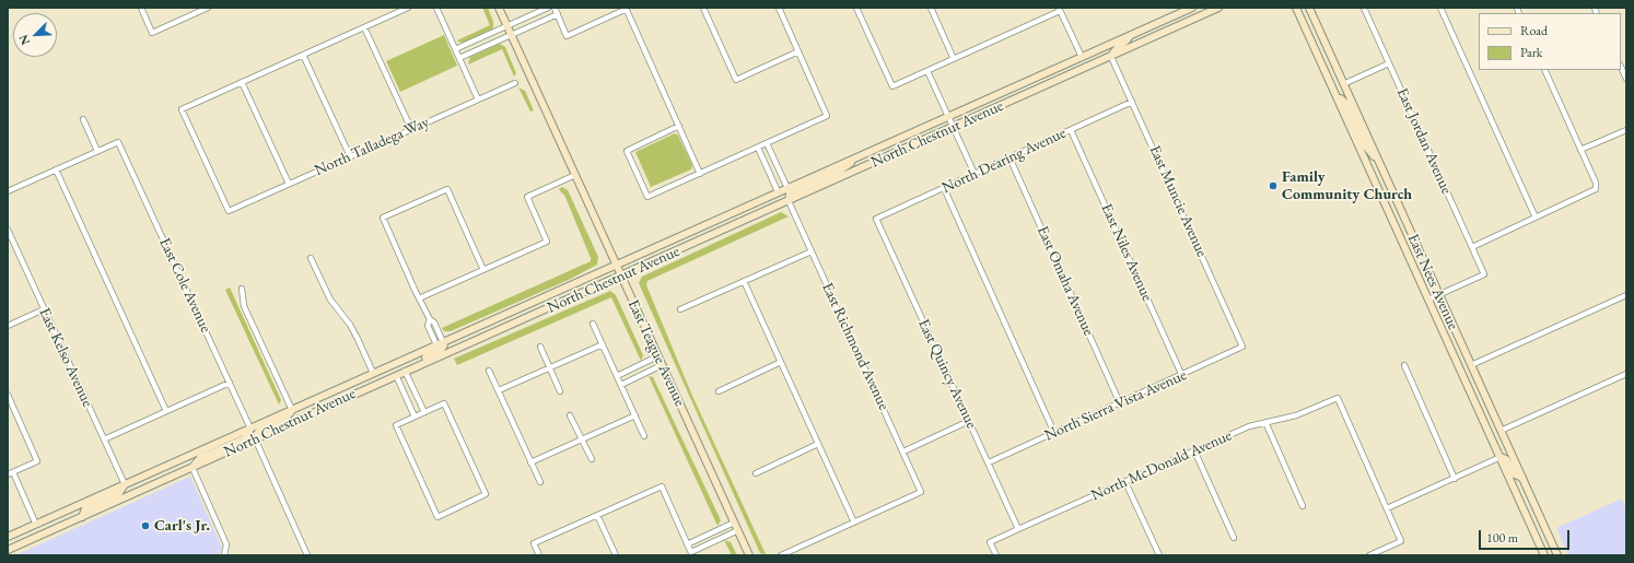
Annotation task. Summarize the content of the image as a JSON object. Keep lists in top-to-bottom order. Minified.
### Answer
{"streets":{"main road":["North Chestnut Avenue","East Nees Avenue","East Teague Avenue"],"street":["East Jordan Avenue","North Talladega Way","North Dearing Avenue","East Muncie Avenue","East Niles Avenue","East Omaha Avenue","East Cole Avenue","East Richmond Avenue","East Kelso Avenue","East Quincy Avenue","North Sierra Vista Avenue","North McDonald Avenue"]},"crossings":[["North Chestnut Avenue","East Muncie Avenue"],["North Chestnut Avenue","East Cole Avenue"],["North Chestnut Avenue","East Richmond Avenue"],["North Chestnut Avenue","East Teague Avenue"],["North Chestnut Avenue","East Kelso Avenue"],["East Jordan Avenue","East Nees Avenue"],["North Dearing Avenue","East Muncie Avenue"],["North Dearing Avenue","East Niles Avenue"],["North Dearing Avenue","East Omaha Avenue"],["North Dearing Avenue","East Quincy Avenue"],["East Muncie Avenue","North Sierra Vista Avenue"],["East Niles Avenue","North Sierra Vista Avenue"],["East Omaha Avenue","North Sierra Vista Avenue"],["East Quincy Avenue","North Sierra Vista Avenue"],["East Quincy Avenue","North McDonald Avenue"]],"places":["Family Community Church","Carl's Jr."],"legend":["Road","Park"],"scale_bar":"100 m","north":"bottom left"}
